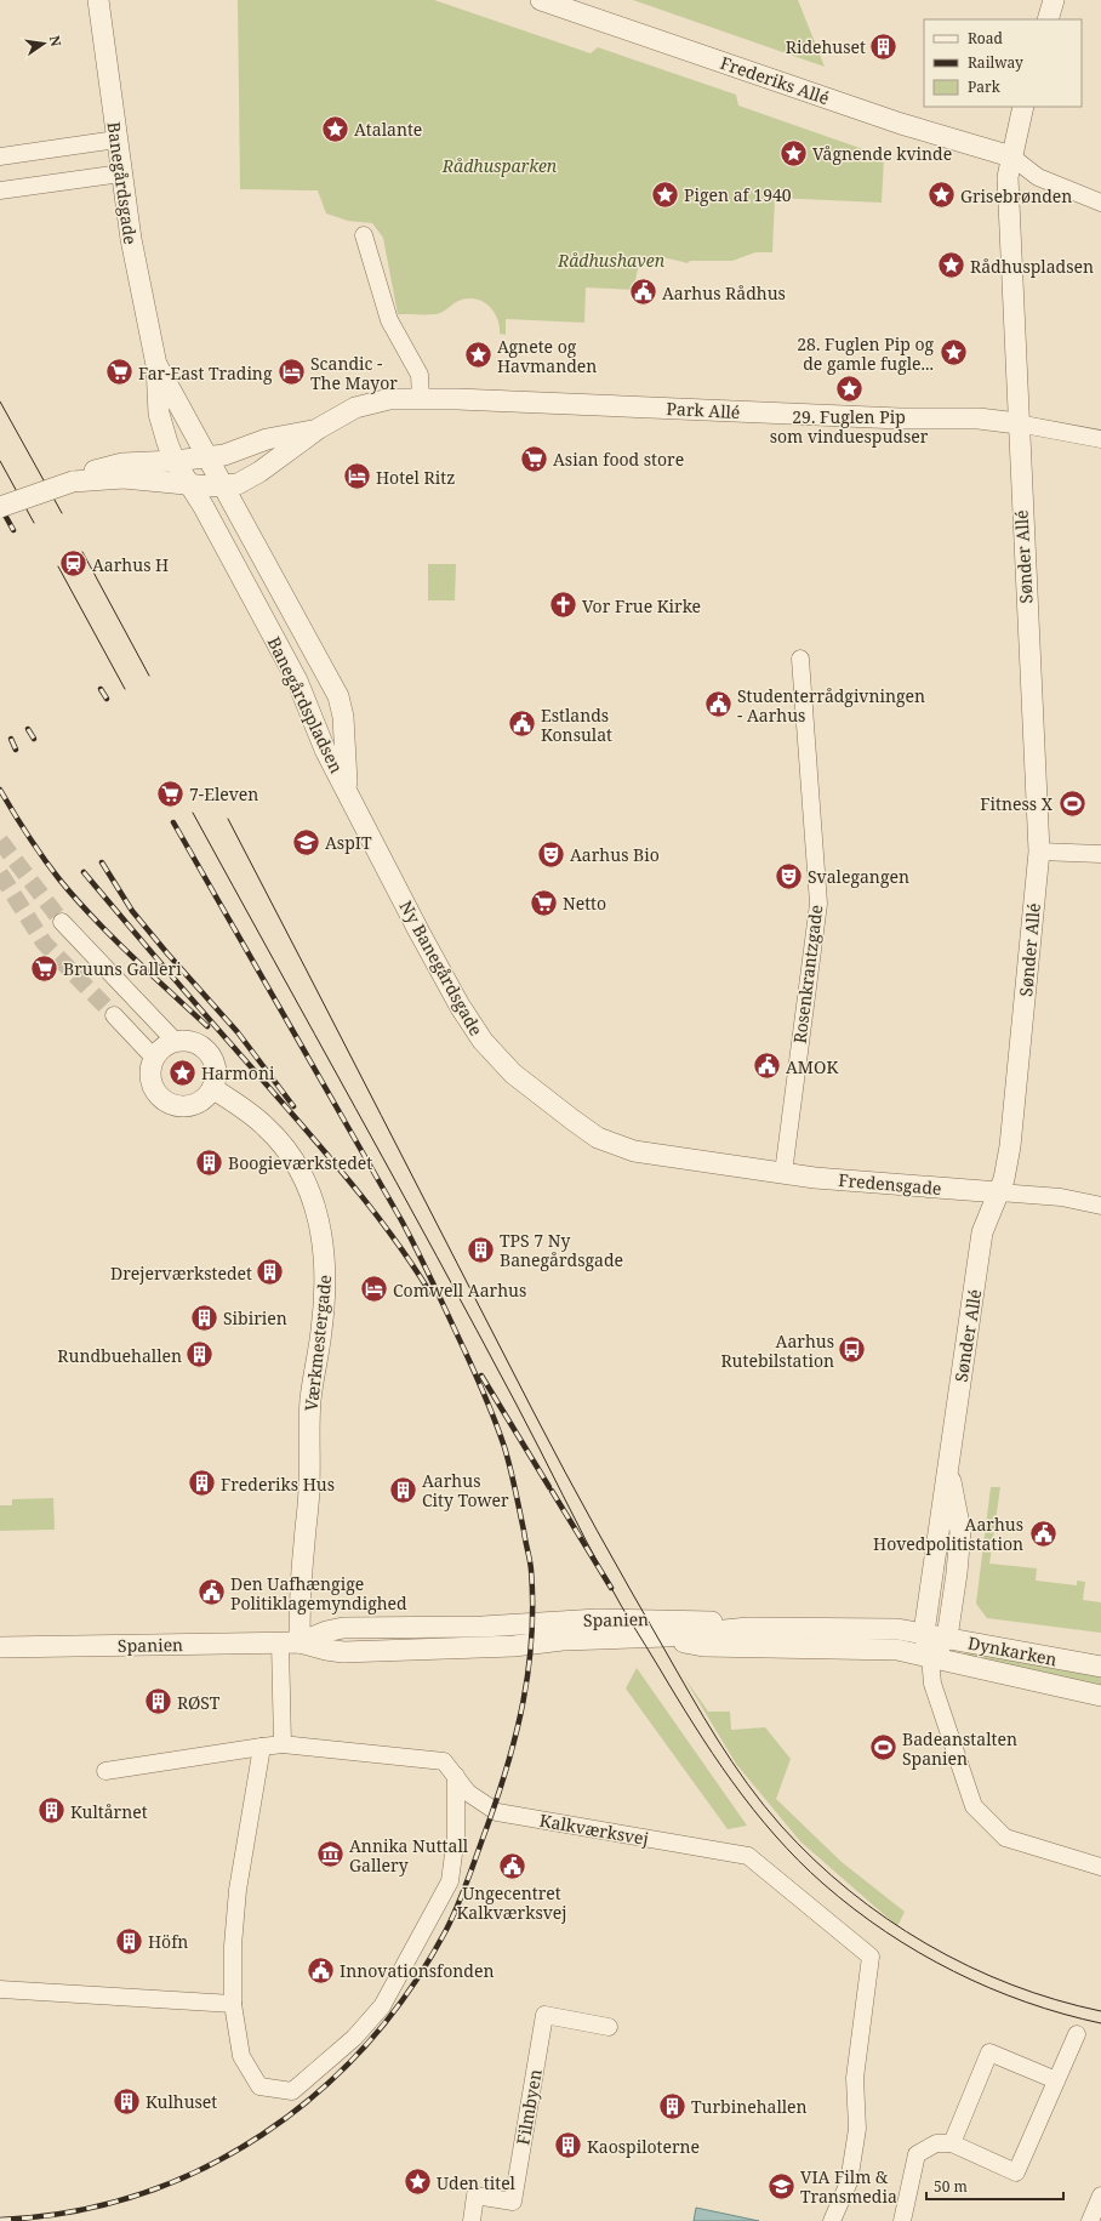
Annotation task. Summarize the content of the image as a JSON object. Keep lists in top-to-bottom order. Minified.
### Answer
{"streets":{"street":["Frederiks Allé","Banegårdsgade","Park Allé","Sønder Allé","Banegårdspladsen","Ny Banegårdsgade","Rosenkrantzgade","Fredensgade","Værkmestergade","Spanien","Dynkarken","Kalkværksvej","Filmbyen"]},"crossings":[["Banegårdsgade","Banegårdspladsen"],["Park Allé","Sønder Allé"],["Sønder Allé","Fredensgade"],["Sønder Allé","Spanien"],["Sønder Allé","Dynkarken"],["Banegårdspladsen","Ny Banegårdsgade"],["Ny Banegårdsgade","Fredensgade"],["Rosenkrantzgade","Fredensgade"],["Værkmestergade","Spanien"],["Spanien","Dynkarken"]],"parks":["Rådhusparken","Rådhushaven"],"places":{"building":["Ridehuset","Boogieværkstedet","TPS 7 Ny Banegårdsgade","Drejerværkstedet","Sibirien","Rundbuehallen","Frederiks Hus","Aarhus City Tower","RØST","Kultårnet","Höfn","Kulhuset","Turbinehallen","Kaospiloterne"],"place":["Atalante","Vågnende kvinde","Pigen af 1940","Grisebrønden","Rådhuspladsen","28. Fuglen Pip og de gamle fugle...","Agnete og Havmanden","29. Fuglen Pip som vinduespudser","Harmoni","Uden titel"],"public building":["Aarhus Rådhus","Studenterrådgivningen - Aarhus","Estlands Konsulat","AMOK","Aarhus Hovedpolitistation","Den Uafhængige Politiklagemyndighed","Ungecentret Kalkværksvej","Innovationsfonden"],"supermarket":["Far-East Trading","Asian food store","7-Eleven","Netto","Bruuns Galleri"],"hotel":["Scandic - The Mayor","Hotel Ritz","Comwell Aarhus"],"station":["Aarhus H"],"church":["Vor Frue Kirke"],"sports":["Fitness X","Badeanstalten Spanien"],"school or university":["AspIT","VIA Film & Transmedia"],"theatre":["Aarhus Bio","Svalegangen"],"bus stop":["Aarhus Rutebilstation"],"museum":["Annika Nuttall Gallery"]},"legend":["Road","Railway","Park"],"scale_bar":"50 m","north":"right"}
